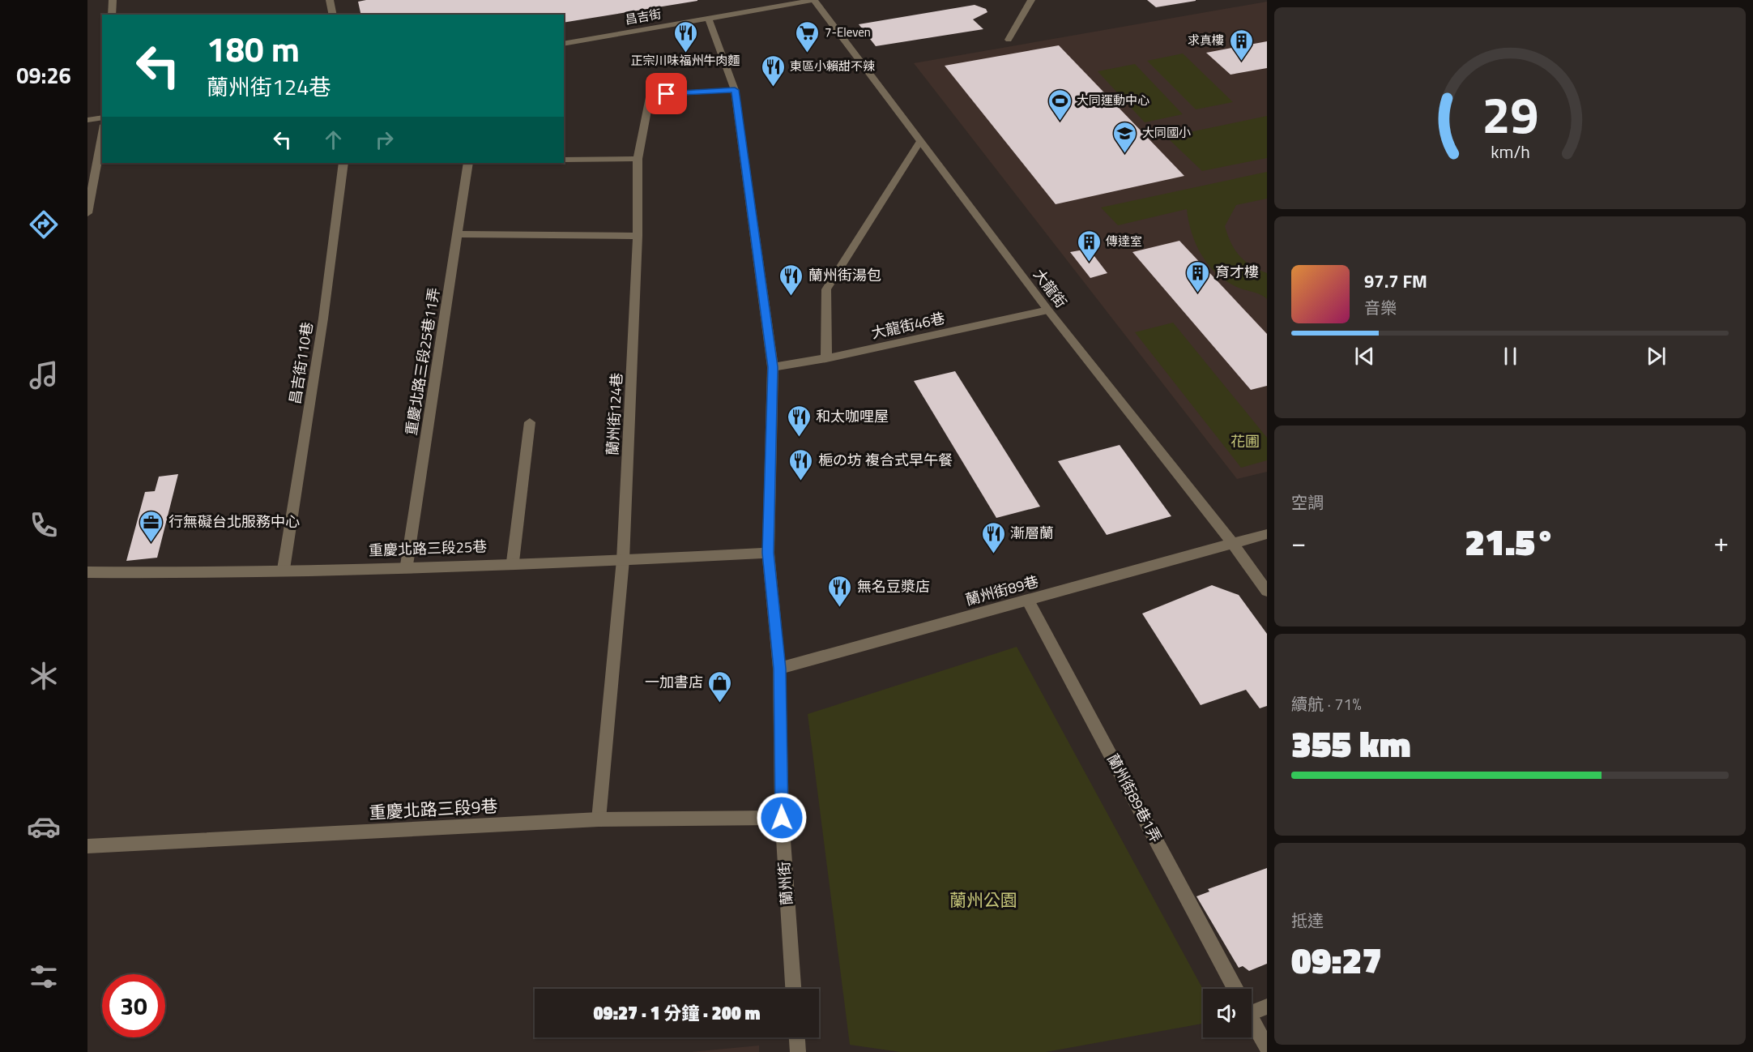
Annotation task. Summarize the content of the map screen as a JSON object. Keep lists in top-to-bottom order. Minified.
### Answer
{"streets":{"street":["昌吉街","大龍街","大龍街46巷","重慶北路三段25巷11弄","昌吉街110巷","蘭州街124巷","重慶北路三段25巷","蘭州街89巷","蘭州街89巷1弄","重慶北路三段9巷","蘭州街"]},"crossings":[["昌吉街","大龍街"],["昌吉街","蘭州街"],["大龍街","大龍街46巷"],["大龍街","蘭州街89巷"],["大龍街46巷","蘭州街"],["重慶北路三段25巷11弄","重慶北路三段25巷"],["昌吉街110巷","重慶北路三段25巷"],["蘭州街124巷","重慶北路三段25巷"],["蘭州街124巷","重慶北路三段9巷"],["蘭州街124巷","蘭州街"],["重慶北路三段25巷","蘭州街"],["蘭州街89巷","蘭州街89巷1弄"],["蘭州街89巷","蘭州街"],["重慶北路三段9巷","蘭州街"]],"parks":["花圃","蘭州公園"],"places":{"restaurant":["正宗川味福州牛肉麵","東區小賴甜不辣","蘭州街湯包","和太咖哩屋","梔の坊 複合式早午餐","漸層蘭","無名豆漿店"],"supermarket":["7-Eleven"],"building":["求真樓","傳達室","育才樓"],"sports":["大同運動中心"],"school or university":["大同國小"],"office":["行無礙台北服務中心"],"shop":["一加書店"]},"page":{"tabs":"09:26","turn":["180 m","蘭州街124巷"],"song":["97.7 FM","音樂"],"tile":["空調",["續航 · 71%","355 km"],["抵達","09:27"]],"heat":["−","21.5°","+"],"limit":"30","trip":"09:27 · 1 分鐘 · 200 m","gauge":["29","km/h"]}}
